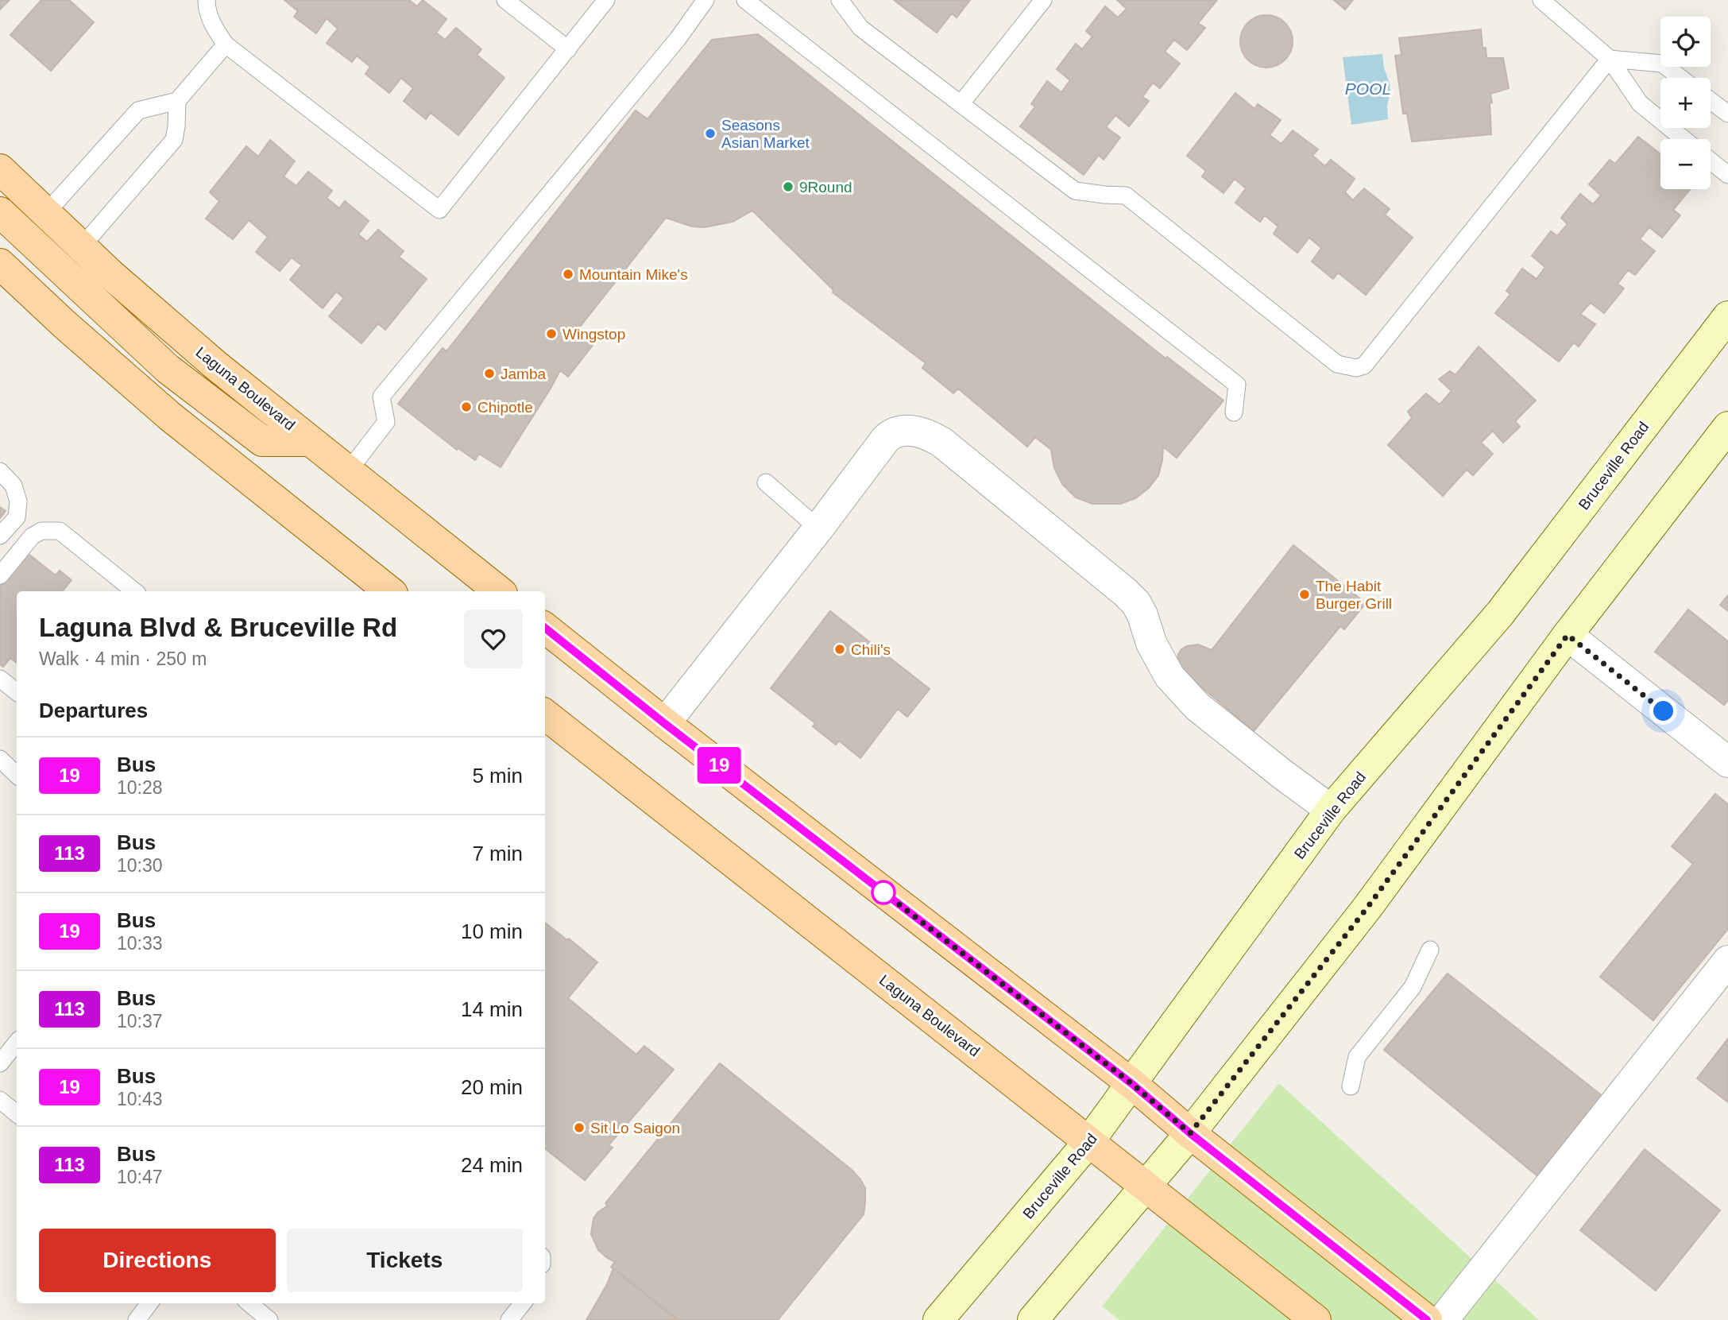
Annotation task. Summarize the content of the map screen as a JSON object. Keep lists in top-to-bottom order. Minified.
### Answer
{"streets":{"main road":["Laguna Boulevard","Bruceville Road"]},"crossings":[["Laguna Boulevard","Bruceville Road"]],"water":["POOL"],"places":["Seasons Asian Market","9Round","Mountain Mike's","Wingstop","Jamba","Chipotle","The Habit Burger Grill","Chili's","Sit Lo Saigon"],"lines":["bus line 19"],"page":{"on_map":"19","map_buttons":["+","−"],"heading":[["Laguna Blvd & Bruceville Rd","Walk · 4 min · 250 m"],"Departures"],"list":[{"mark":"19","name":"Bus","note":"10:28","value":"5 min"},{"mark":"113","name":"Bus","note":"10:30","value":"7 min"},{"mark":"19","name":"Bus","note":"10:33","value":"10 min"},{"mark":"113","name":"Bus","note":"10:37","value":"14 min"},{"mark":"19","name":"Bus","note":"10:43","value":"20 min"},{"mark":"113","name":"Bus","note":"10:47","value":"24 min"}],"buttons":["Directions","Tickets"]}}
